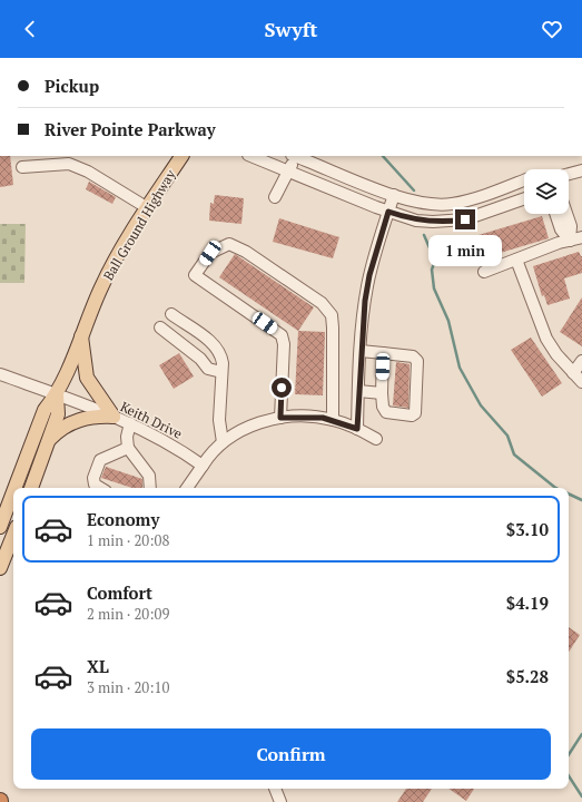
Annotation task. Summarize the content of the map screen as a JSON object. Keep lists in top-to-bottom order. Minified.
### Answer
{"streets":{"main road":["Ball Ground Highway"],"street":["Keith Drive"]},"crossings":[["Ball Ground Highway","Keith Drive"]],"page":{"header":"Swyft","banner":["Pickup","River Pointe Parkway"],"bubble":"1 min","list":[{"name":"Economy","note":"1 min · 20:08","value":"$3.10"},{"name":"Comfort","note":"2 min · 20:09","value":"$4.19"},{"name":"XL","note":"3 min · 20:10","value":"$5.28"}],"buttons":"Confirm"}}
